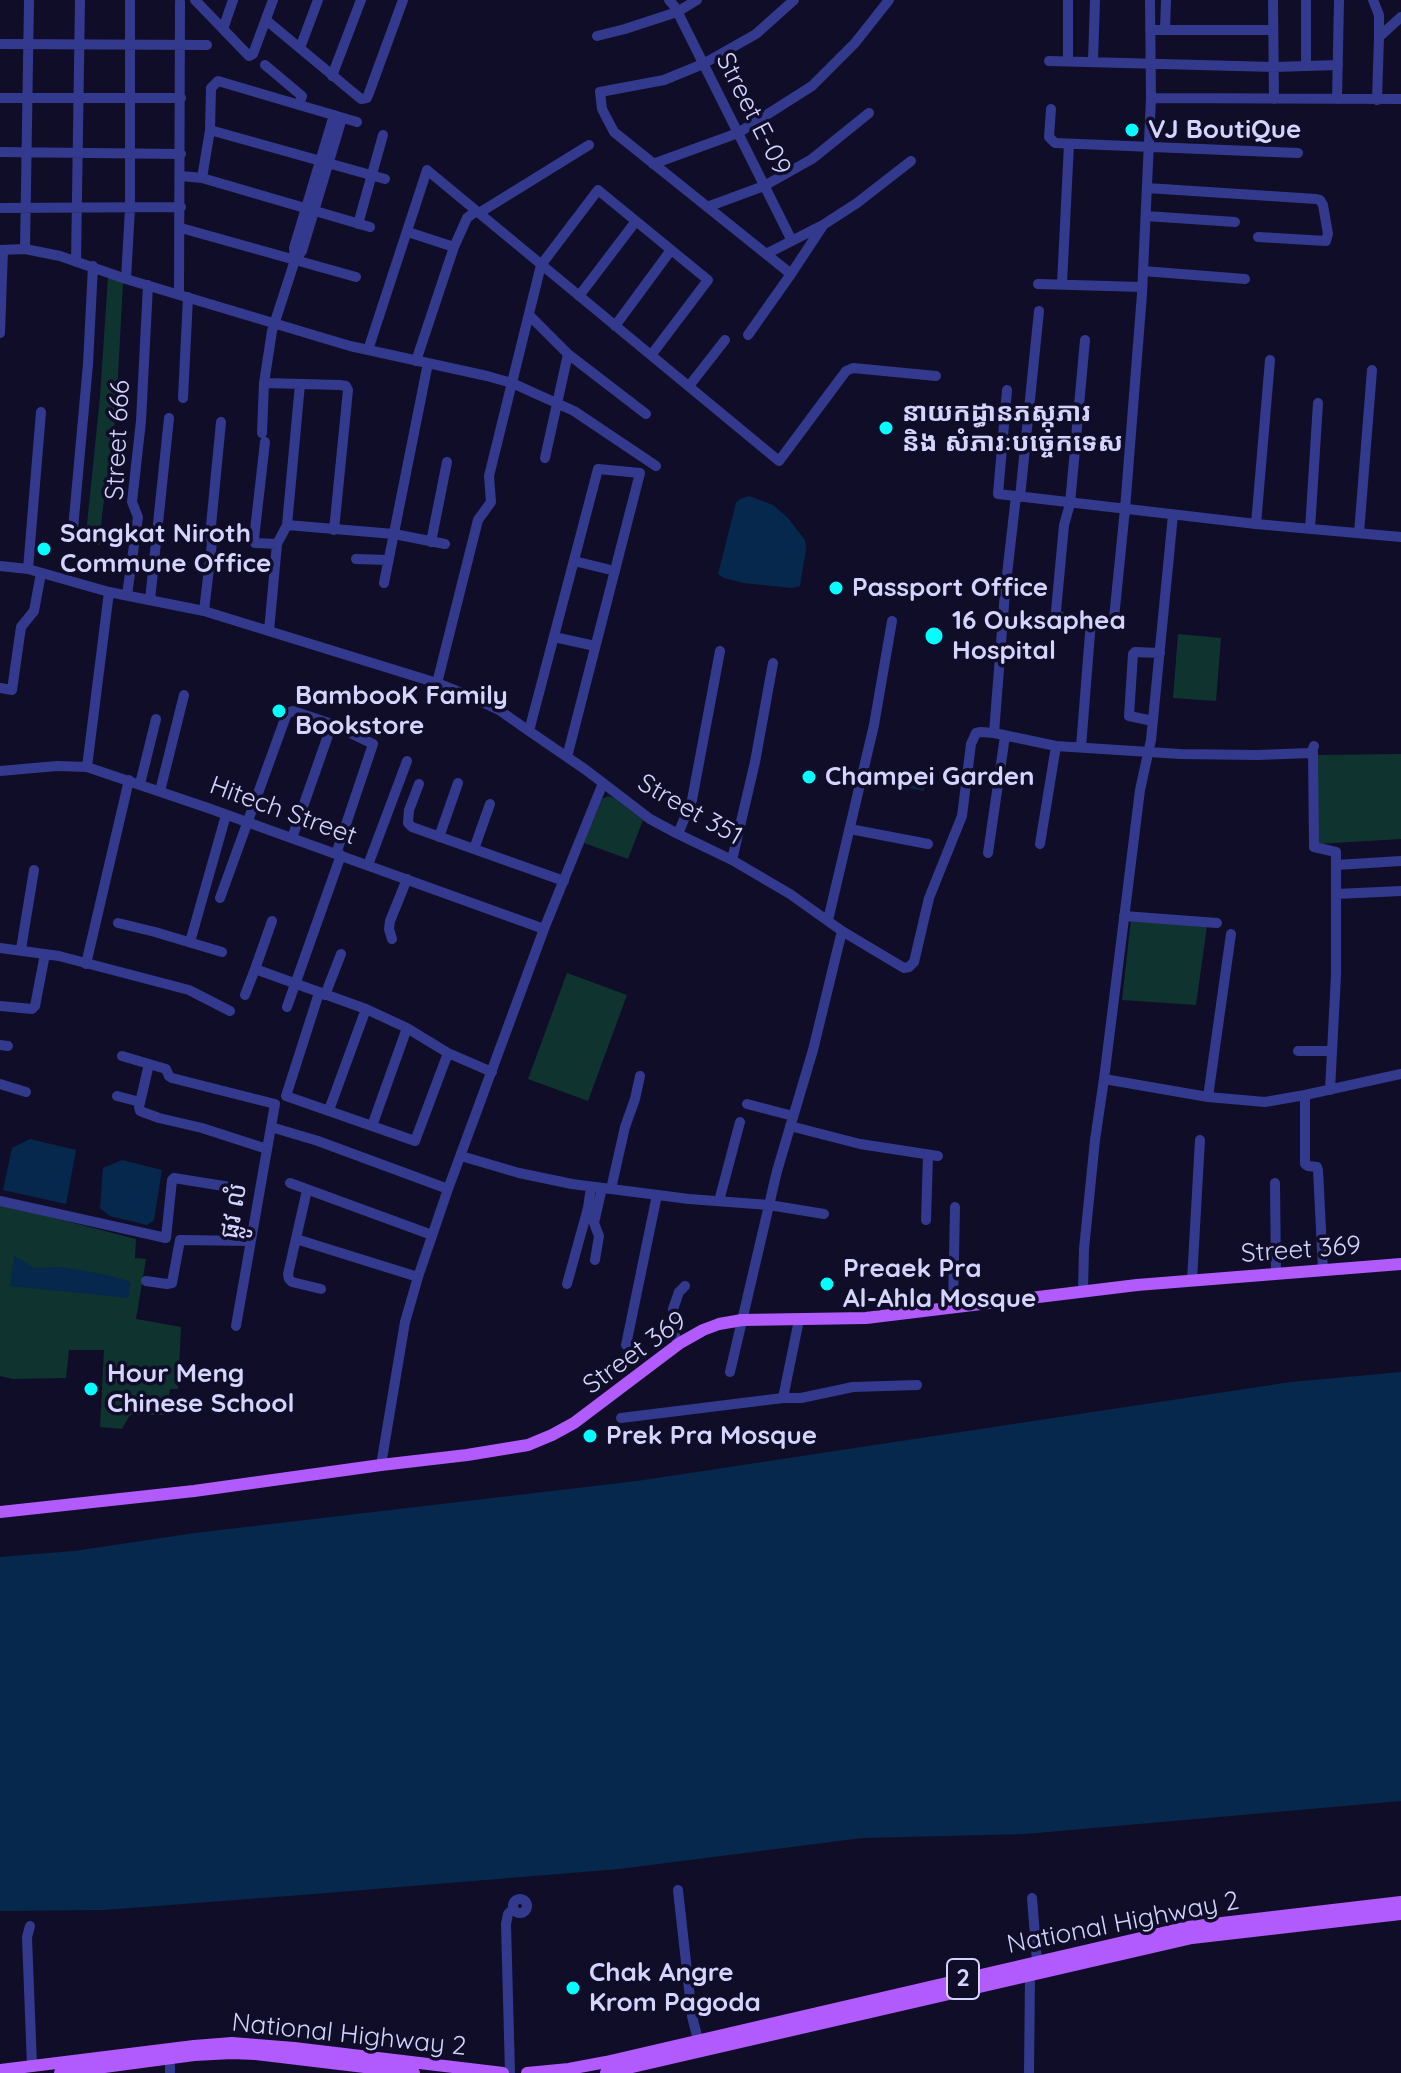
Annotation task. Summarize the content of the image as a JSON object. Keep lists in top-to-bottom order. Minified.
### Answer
{"streets":{"main road":["Street 369","National Highway 2","2"],"street":["Street E-09","Street 666","Street 351","Hitech Street","ផ្លូវ លំ"]},"crossings":[["Street 666","Street 351"]],"places":["VJ BoutiQue","នាយកដ្ធានភស្កុភារ និង សំភារៈបច្ចេកទេស","Sangkat Niroth Commune Office","Passport Office","16 Ouksaphea Hospital","BambooK Family Bookstore","Champei Garden","Preaek Pra Al-Ahla Mosque","Hour Meng Chinese School","Prek Pra Mosque","Chak Angre Krom Pagoda"]}
